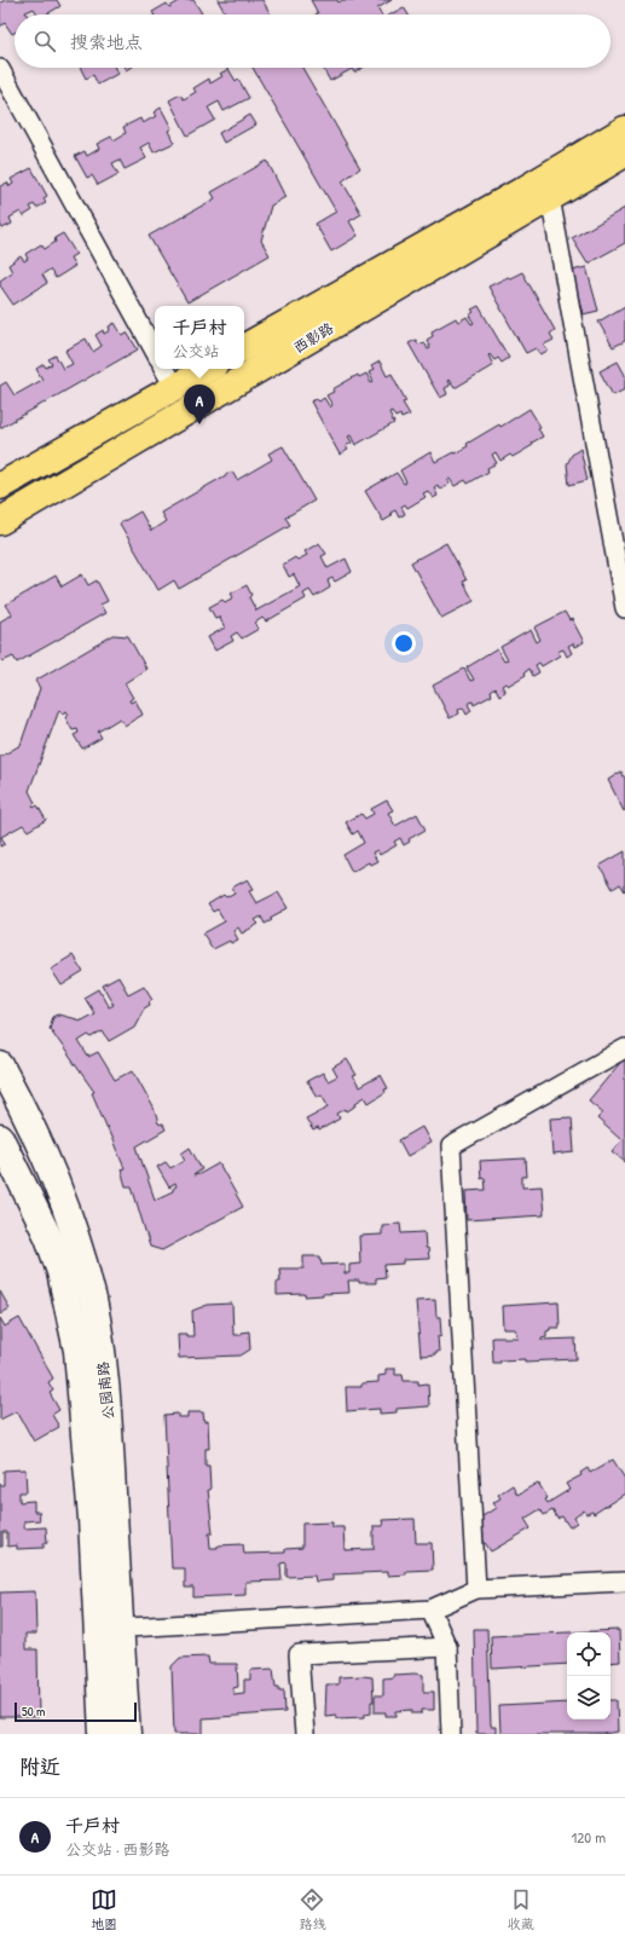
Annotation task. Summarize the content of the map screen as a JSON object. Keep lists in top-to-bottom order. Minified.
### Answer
{"streets":{"main road":["西影路","公园南路"]},"scale_bar":"50 m","page":{"search":"搜索地点","popup":["千户村","公交站"],"pins":"A","scale":"50 m","heading":"附近","list":[{"mark":"A","name":"千户村","note":"公交站 · 西影路","value":"120 m"}],"nav":["地图","路线","收藏"]}}
